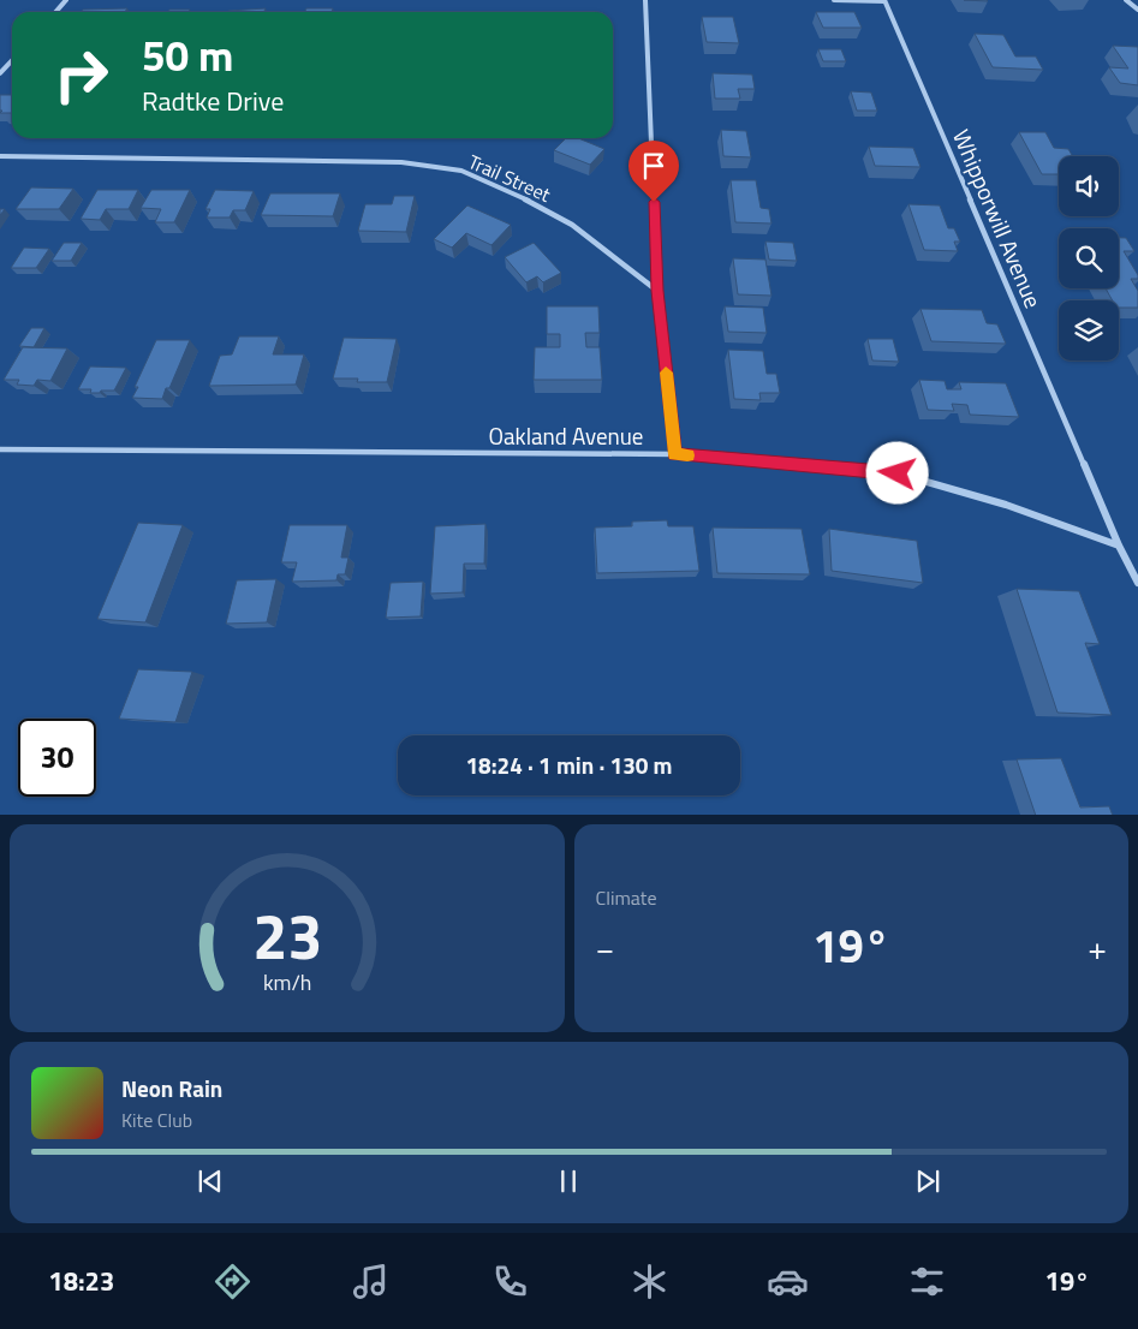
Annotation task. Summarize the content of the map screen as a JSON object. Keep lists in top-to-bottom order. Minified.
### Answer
{"streets":{"street":["Trail Street","Whipporwill Avenue","Oakland Avenue"]},"crossings":[["Whipporwill Avenue","Oakland Avenue"]],"page":{"turn":["50 m","Radtke Drive"],"limit":"30","trip":"18:24 · 1 min · 130 m","tile":"Climate","heat":["−","19°","+"],"song":["Neon Rain","Kite Club"],"tabs":["18:23","19°"],"gauge":["23","km/h"]}}
